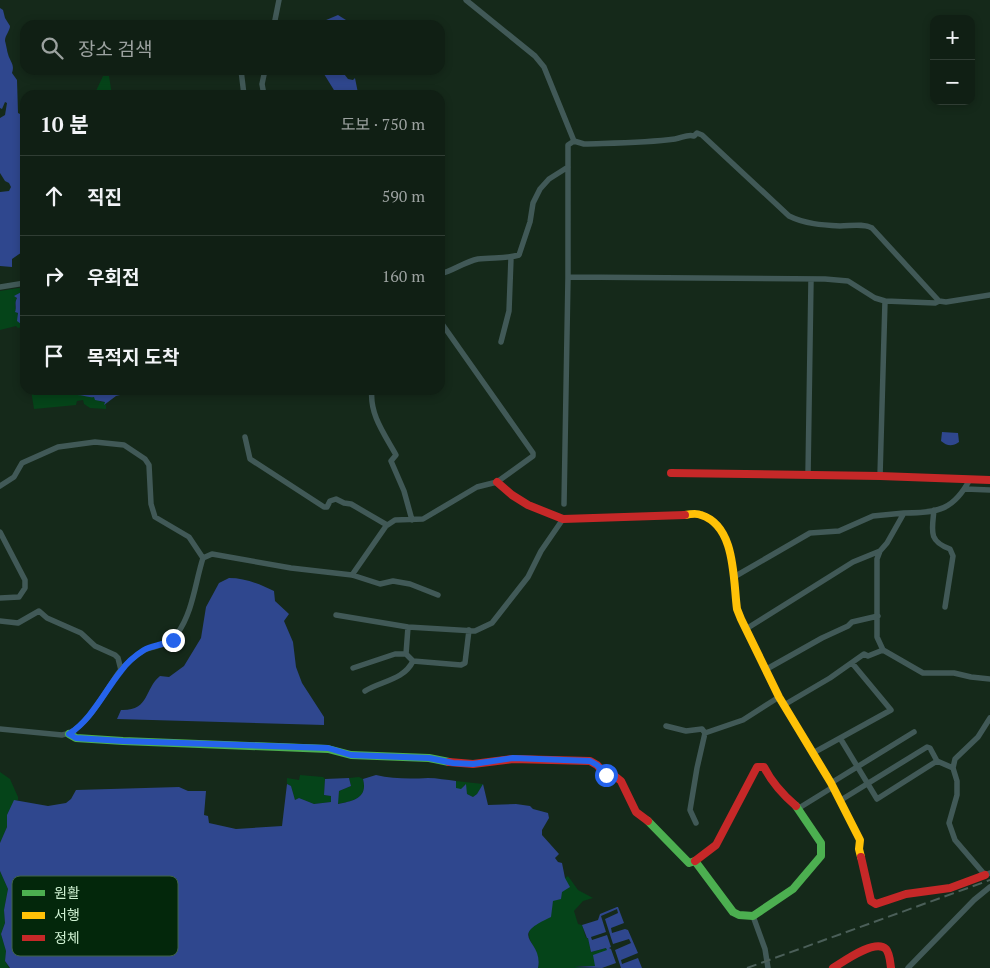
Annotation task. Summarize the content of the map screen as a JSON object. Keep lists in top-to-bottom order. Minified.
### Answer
{"legend":["원활","서행","정체"],"page":{"map_buttons":["+","−"],"search":"장소 검색","heading":["10 분","도보 · 750 m"],"list":[["직진","590 m"],["우회전","160 m"],"목적지 도착"]}}
